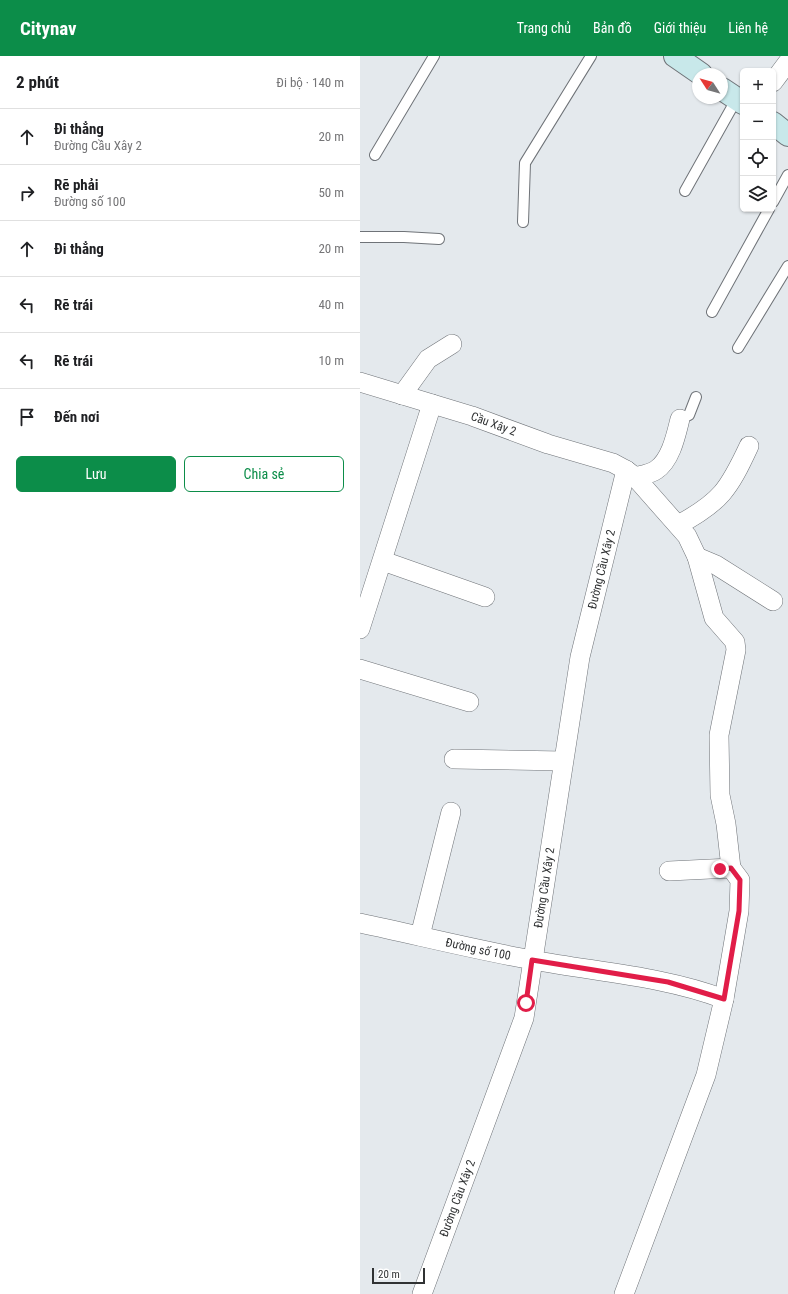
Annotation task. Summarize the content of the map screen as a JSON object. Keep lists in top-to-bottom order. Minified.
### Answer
{"streets":{"street":["Cầu Xây 2","Đường Cầu Xây 2","Đường số 100"]},"crossings":[["Cầu Xây 2","Đường Cầu Xây 2"],["Đường Cầu Xây 2","Đường số 100"]],"scale_bar":"20 m","north":"top left","page":{"header":"Citynav","nav":["Trang chủ","Bản đồ","Giới thiệu","Liên hệ"],"heading":["2 phút","Đi bộ · 140 m"],"map_buttons":["+","−"],"list":[["Đi thẳng","Đường Cầu Xây 2","20 m"],["Rẽ phải","Đường số 100","50 m"],["Đi thẳng","20 m"],["Rẽ trái","40 m"],["Rẽ trái","10 m"],"Đến nơi"],"buttons":["Lưu","Chia sẻ"],"scale":"20 m"}}
